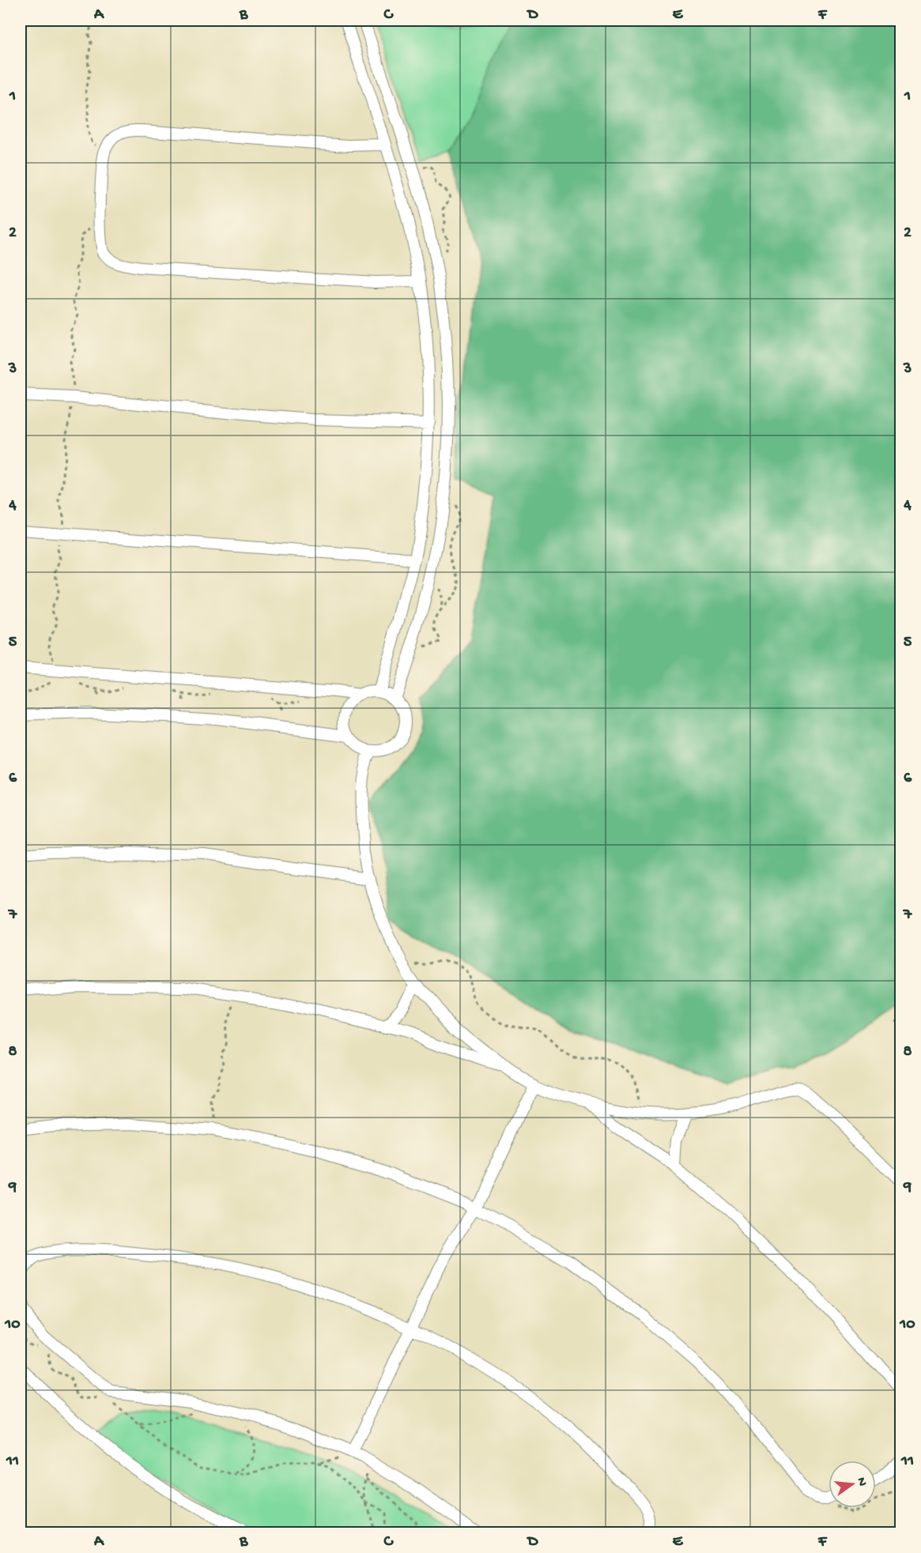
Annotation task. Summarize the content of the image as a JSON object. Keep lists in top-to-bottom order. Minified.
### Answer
{"north":"right","grid":{"columns":["A","B","C","D","E","F"],"rows":["1","2","3","4","5","6","7","8","9","10","11"]}}
